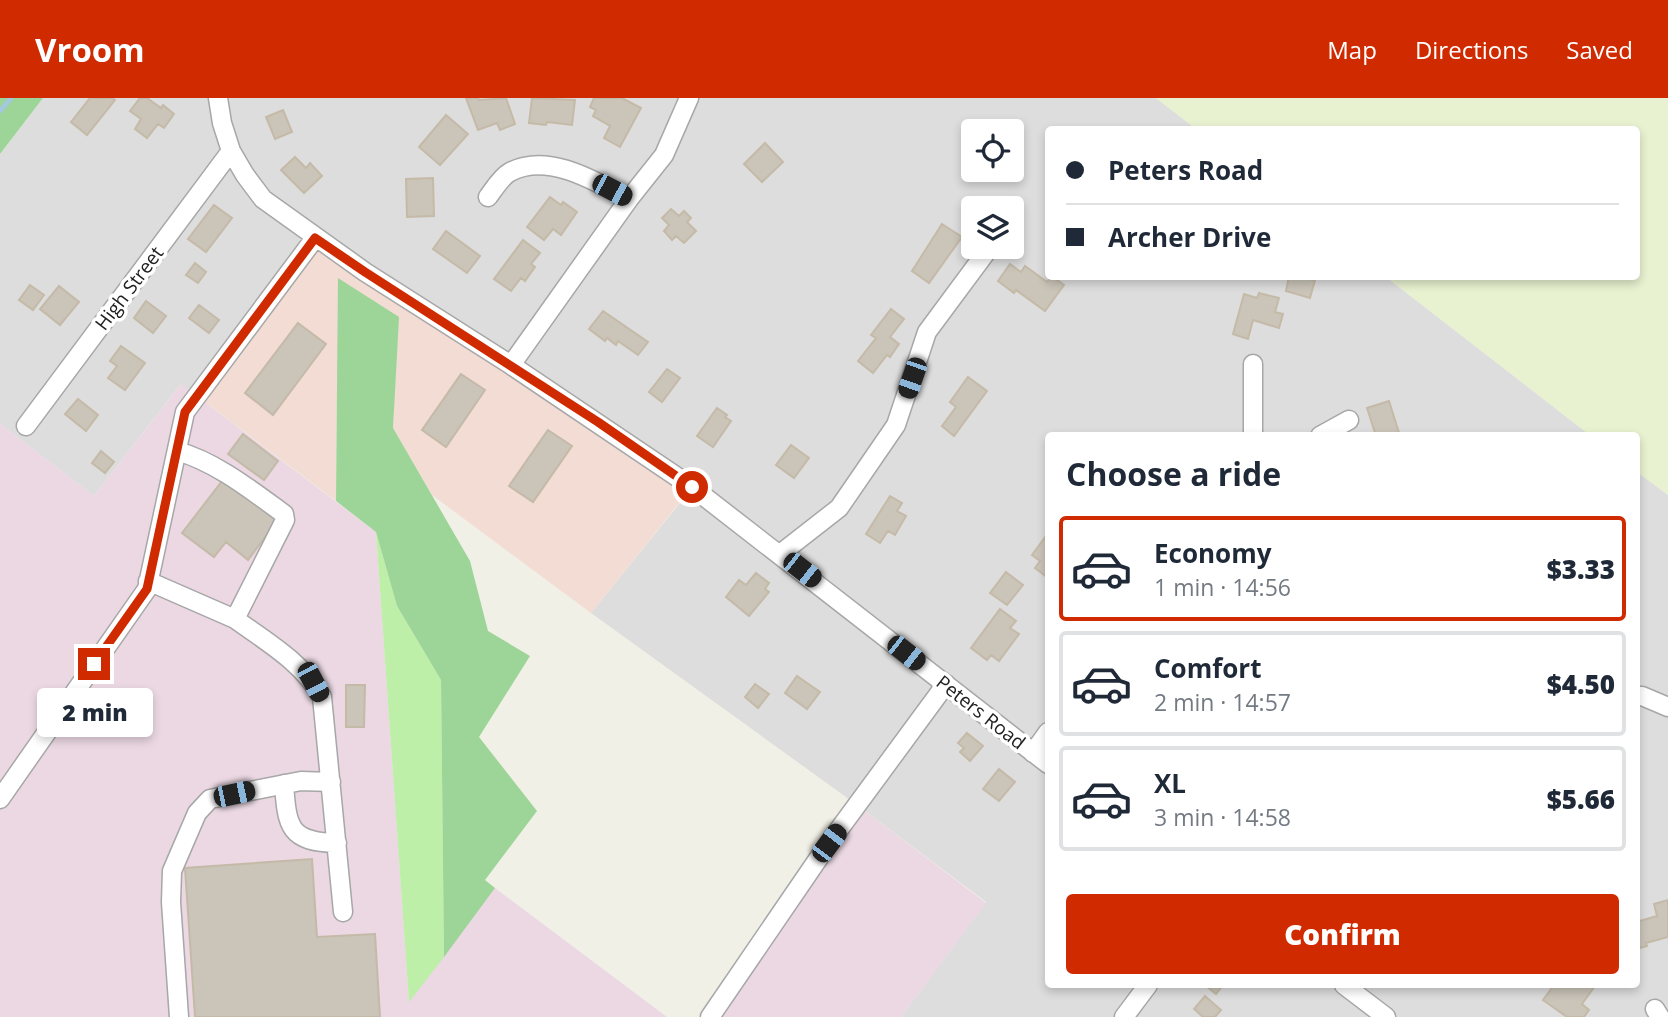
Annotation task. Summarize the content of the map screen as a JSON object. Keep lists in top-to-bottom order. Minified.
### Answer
{"streets":{"street":["High Street","Peters Road"]},"crossings":[["High Street","Peters Road"]],"page":{"header":"Vroom","nav":["Map","Directions","Saved"],"banner":["Peters Road","Archer Drive"],"heading":"Choose a ride","list":[{"name":"Economy","note":"1 min · 14:56","value":"$3.33"},{"name":"Comfort","note":"2 min · 14:57","value":"$4.50"},{"name":"XL","note":"3 min · 14:58","value":"$5.66"}],"bubble":"2 min","buttons":"Confirm"}}
